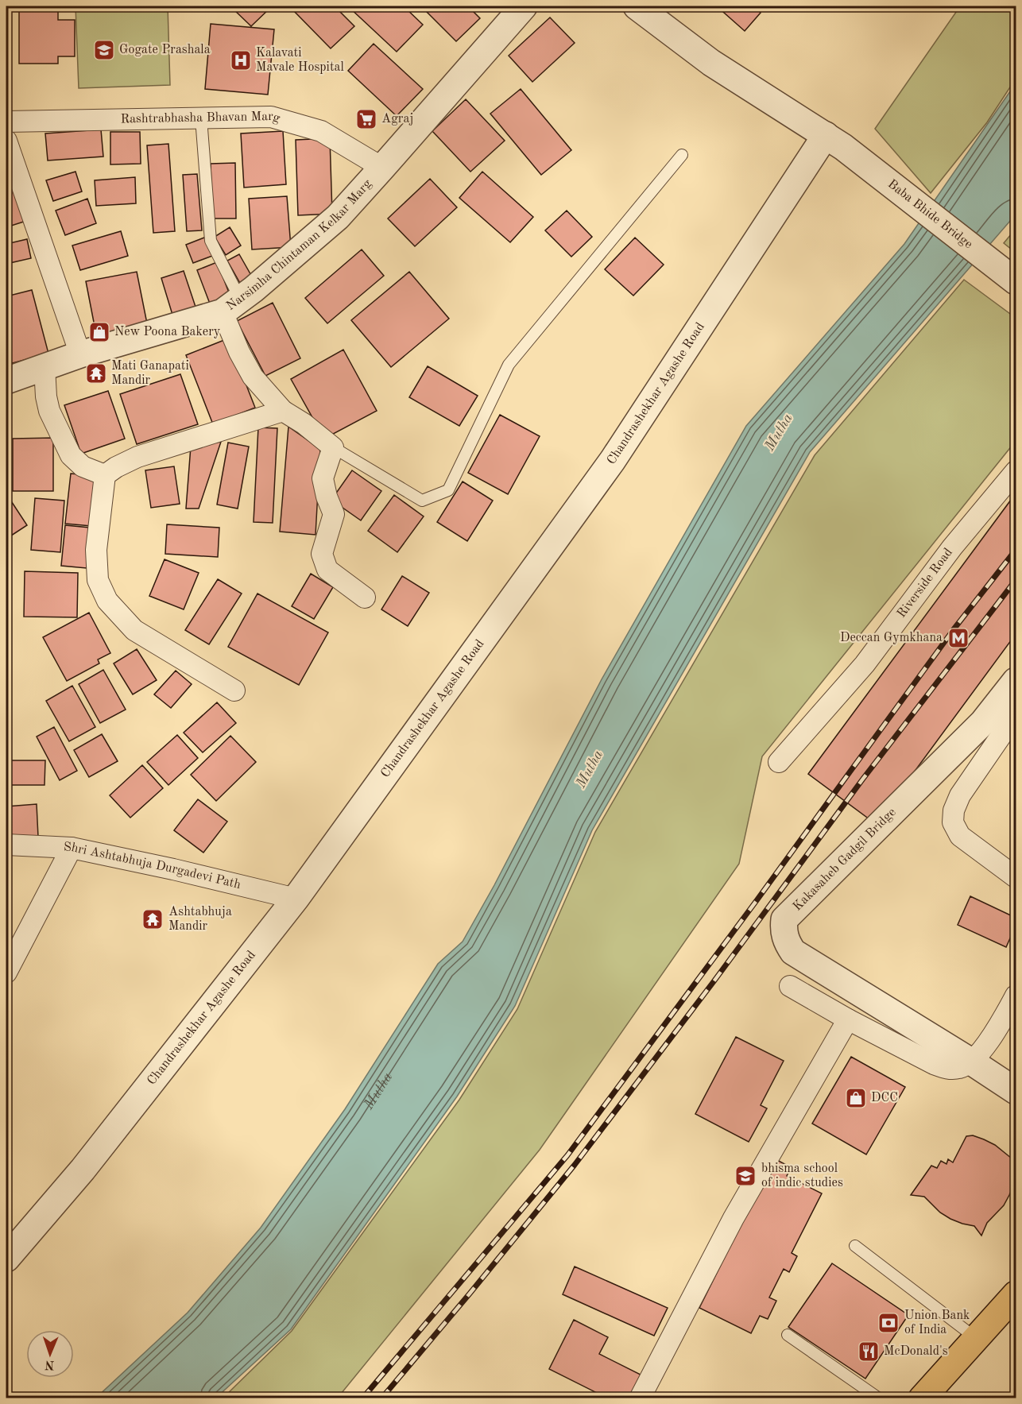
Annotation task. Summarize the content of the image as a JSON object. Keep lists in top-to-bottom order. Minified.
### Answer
{"streets":{"street":["Rashtrabhasha Bhavan Marg","Baba Bhide Bridge","Narsimha Chintaman Kelkar Marg","Chandrashekhar Agashe Road","Riverside Road","Kakasaheb Gadgil Bridge","Shri Ashtabhuja Durgadevi Path"]},"crossings":[["Rashtrabhasha Bhavan Marg","Narsimha Chintaman Kelkar Marg"],["Baba Bhide Bridge","Chandrashekhar Agashe Road"],["Chandrashekhar Agashe Road","Shri Ashtabhuja Durgadevi Path"]],"water":["Mutha"],"places":{"school or university":["Gogate Prashala","bhisma school of indic studies"],"hospital":["Kalavati Mavale Hospital"],"supermarket":["Agraj"],"shop":["New Poona Bakery","DCC"],"temple":["Mati Ganapati Mandir","Ashtabhuja Mandir"],"metro station":["Deccan Gymkhana"],"bank":["Union Bank of India"],"restaurant":["McDonald's"]},"north":"bottom"}
